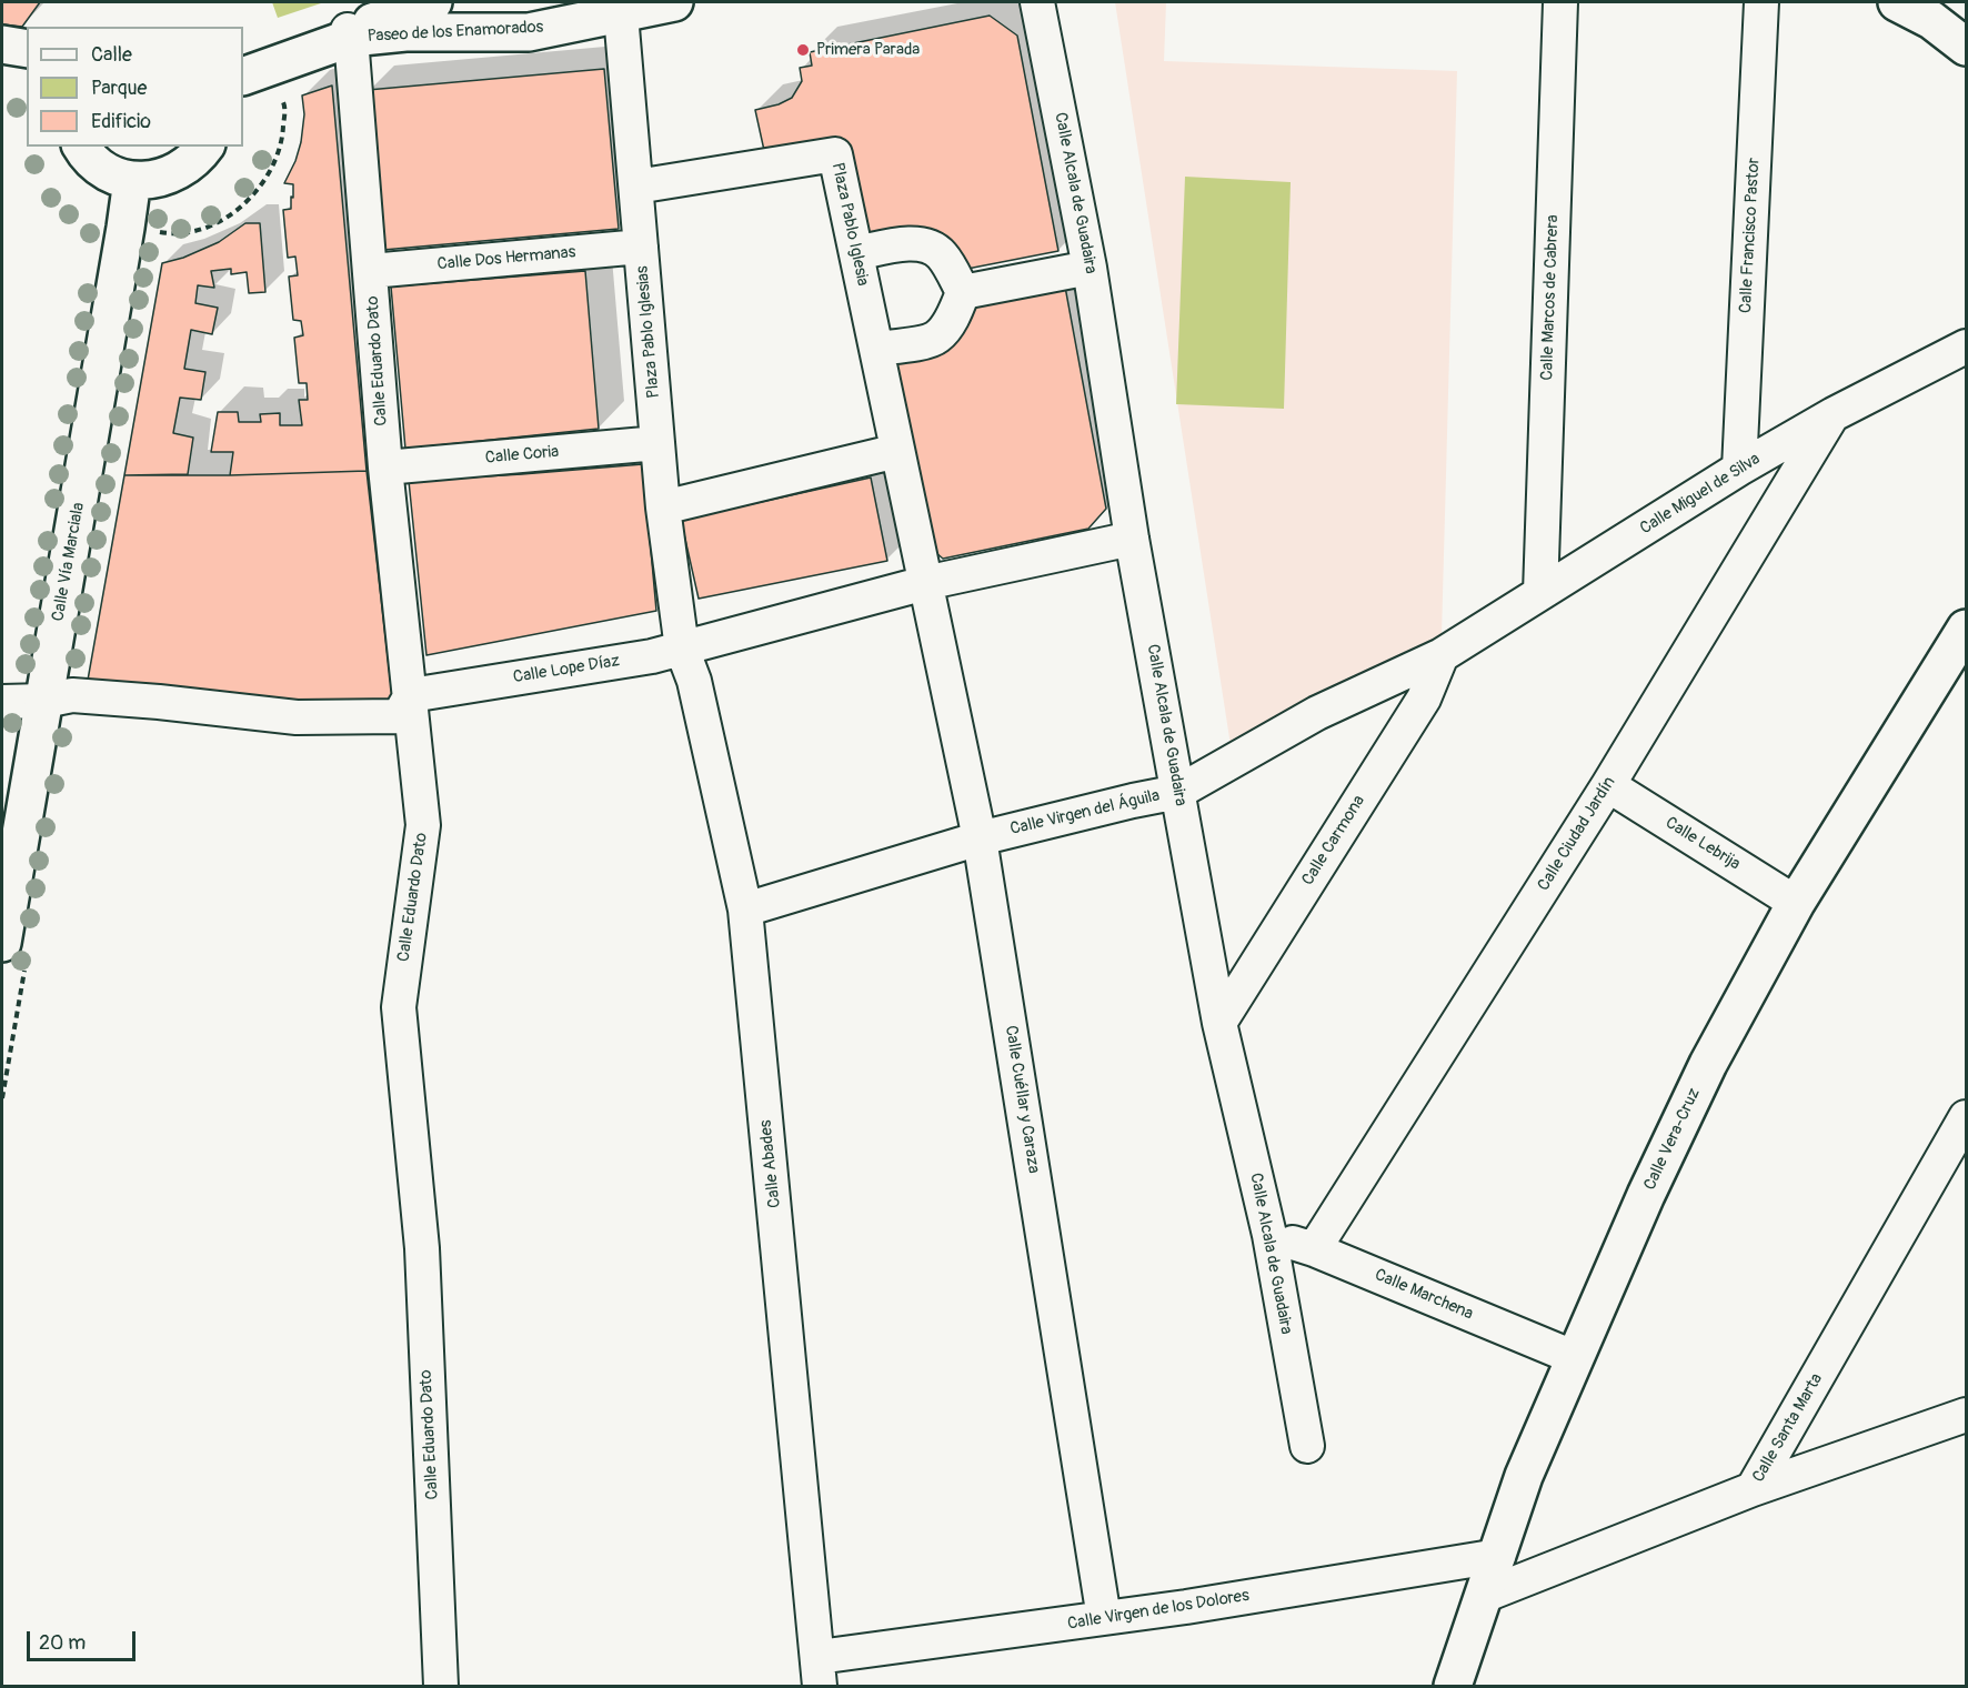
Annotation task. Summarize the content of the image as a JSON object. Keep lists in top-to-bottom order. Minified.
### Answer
{"streets":{"street":["Paseo de los Enamorados","Calle Alcala de Guadaira","Plaza Pablo Iglesia","Calle Francisco Pastor","Calle Dos Hermanas","Calle Marcos de Cabrera","Plaza Pablo Iglesias","Calle Eduardo Dato","Calle Coria","Calle Miguel de Silva","Calle Vía Marciala","Calle Lope Díaz","Calle Virgen del Águila","Calle Ciudad Jardín","Calle Carmona","Calle Lebrija","Calle Cuéllar y Caraza","Calle Vera-Cruz","Calle Abades","Calle Marchena","Calle Santa Marta","Calle Virgen de los Dolores"]},"crossings":[["Paseo de los Enamorados","Plaza Pablo Iglesias"],["Paseo de los Enamorados","Calle Eduardo Dato"],["Calle Alcala de Guadaira","Calle Lope Díaz"],["Calle Alcala de Guadaira","Calle Virgen del Águila"],["Calle Alcala de Guadaira","Calle Carmona"],["Calle Alcala de Guadaira","Calle Marchena"],["Plaza Pablo Iglesia","Plaza Pablo Iglesias"],["Plaza Pablo Iglesia","Calle Lope Díaz"],["Plaza Pablo Iglesia","Calle Cuéllar y Caraza"],["Calle Francisco Pastor","Calle Miguel de Silva"],["Calle Dos Hermanas","Plaza Pablo Iglesias"],["Calle Dos Hermanas","Calle Eduardo Dato"],["Calle Marcos de Cabrera","Calle Miguel de Silva"],["Plaza Pablo Iglesias","Calle Coria"],["Plaza Pablo Iglesias","Calle Lope Díaz"],["Plaza Pablo Iglesias","Calle Abades"],["Calle Eduardo Dato","Calle Coria"],["Calle Eduardo Dato","Calle Lope Díaz"],["Calle Miguel de Silva","Calle Virgen del Águila"],["Calle Miguel de Silva","Calle Ciudad Jardín"],["Calle Miguel de Silva","Calle Carmona"],["Calle Lope Díaz","Calle Cuéllar y Caraza"],["Calle Lope Díaz","Calle Abades"],["Calle Virgen del Águila","Calle Carmona"],["Calle Virgen del Águila","Calle Cuéllar y Caraza"],["Calle Virgen del Águila","Calle Abades"],["Calle Ciudad Jardín","Calle Lebrija"],["Calle Ciudad Jardín","Calle Marchena"],["Calle Lebrija","Calle Vera-Cruz"],["Calle Cuéllar y Caraza","Calle Virgen de los Dolores"],["Calle Vera-Cruz","Calle Marchena"],["Calle Vera-Cruz","Calle Santa Marta"],["Calle Vera-Cruz","Calle Virgen de los Dolores"],["Calle Abades","Calle Virgen de los Dolores"]],"places":["Primera Parada"],"legend":["Calle","Parque","Edificio"],"scale_bar":"20 m"}
